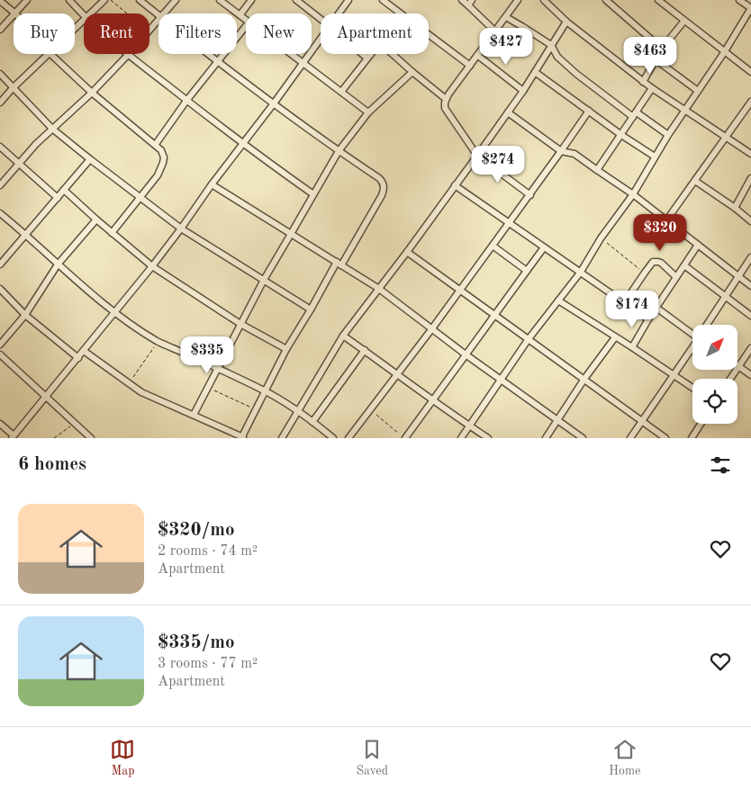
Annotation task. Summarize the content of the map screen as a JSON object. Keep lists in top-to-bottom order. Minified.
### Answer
{"north":"top right","page":{"chip":["Buy","Rent","Filters","New","Apartment"],"price":["$427","$463","$274","$320","$174","$335"],"heading":"6 homes","list":[{"name":"$320/mo","note":"2 rooms · 74 m² · Apartment"},{"name":"$335/mo","note":"3 rooms · 77 m² · Apartment"}],"tabs":["Map","Saved","Home"]}}
